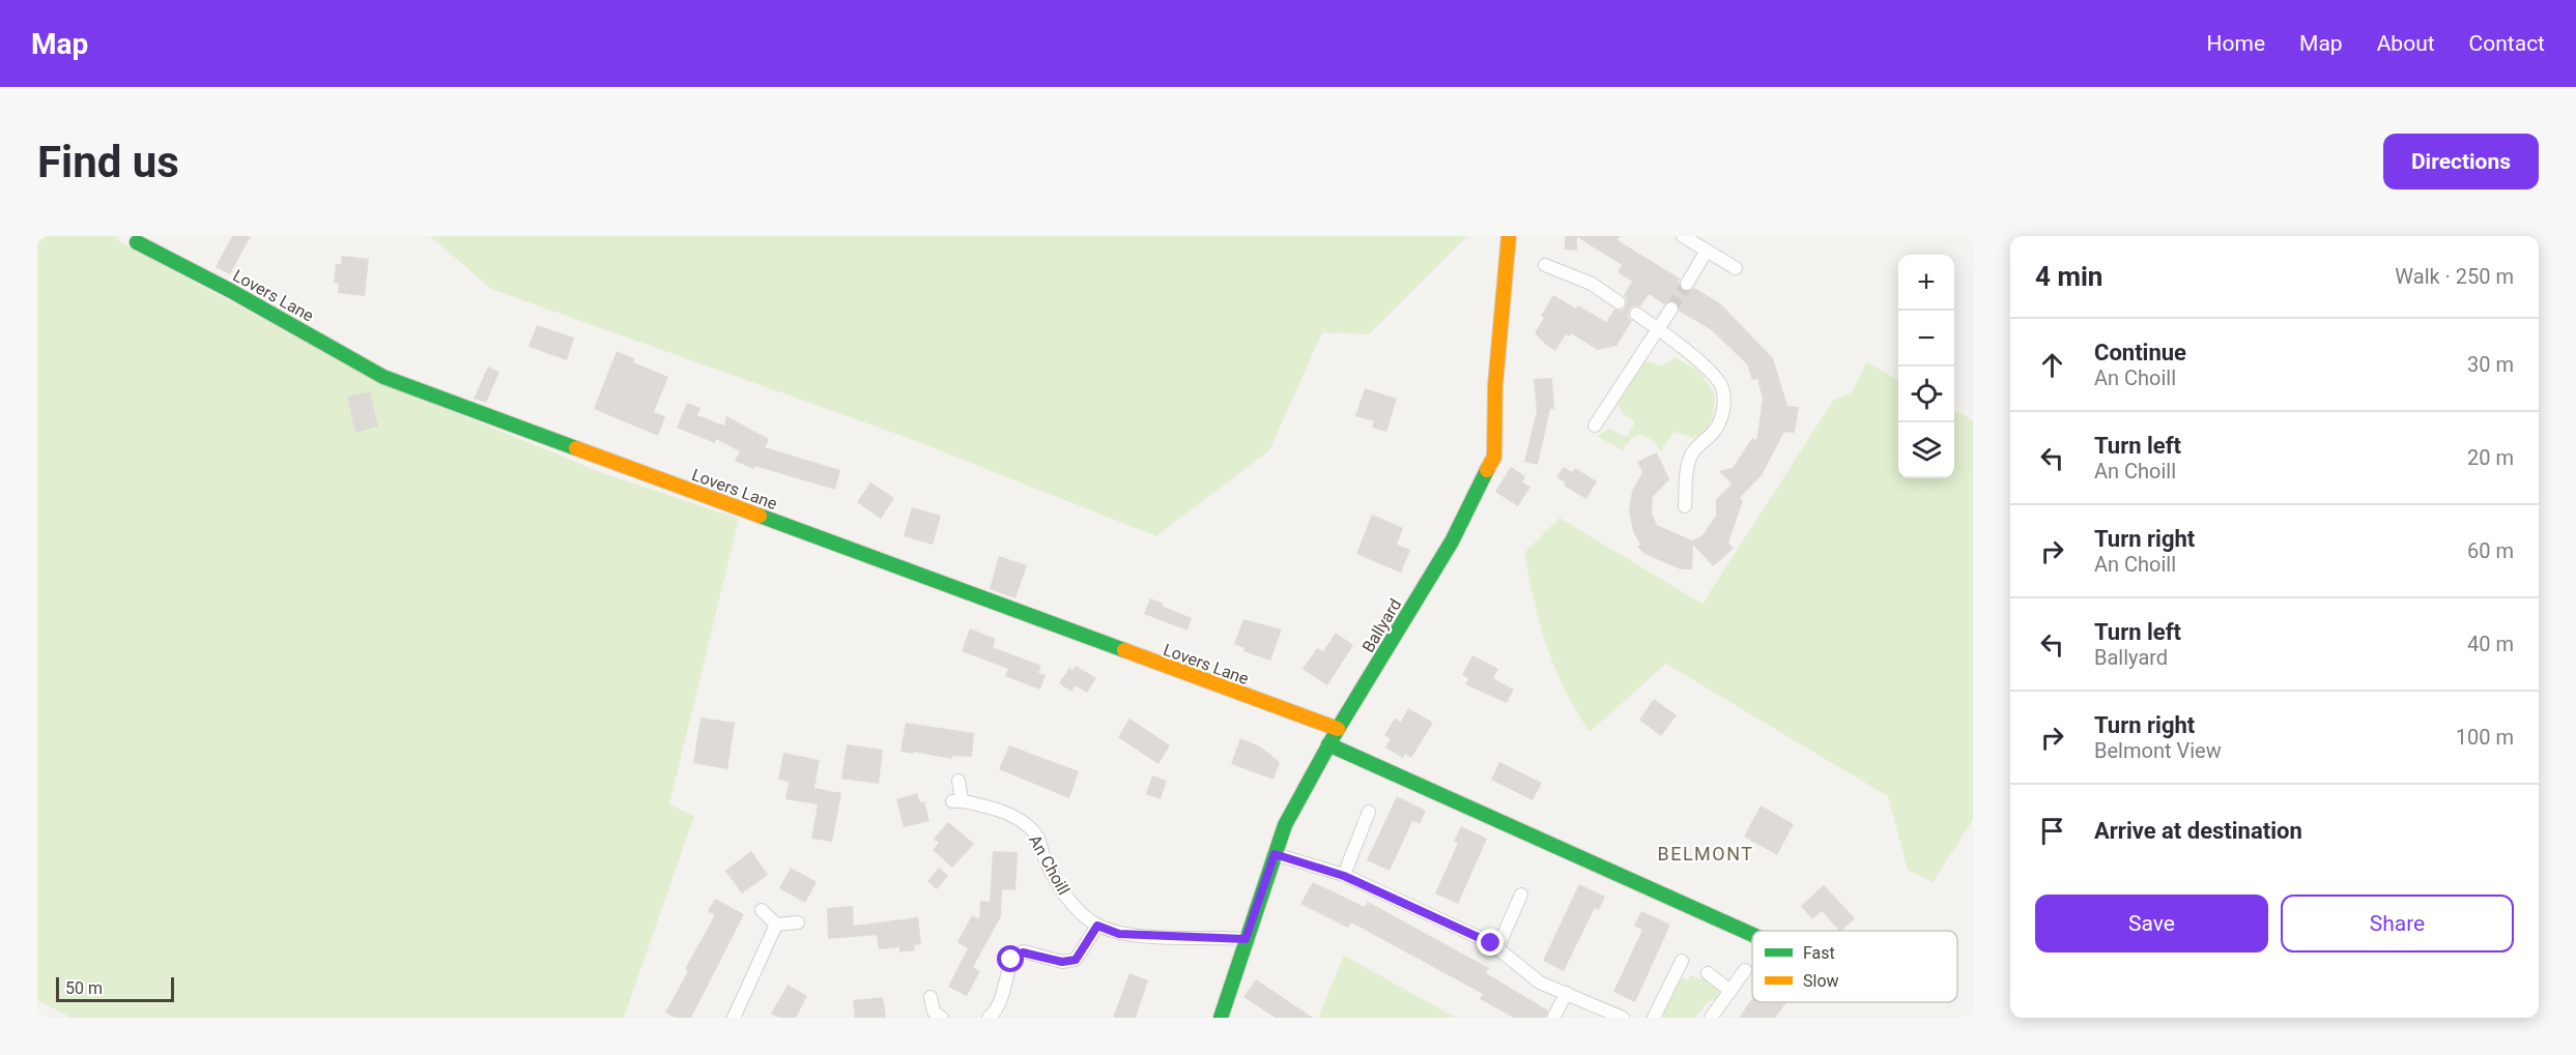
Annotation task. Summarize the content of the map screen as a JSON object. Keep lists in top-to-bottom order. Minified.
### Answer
{"streets":{"street":["Lovers Lane","Ballyard","An Choill"]},"crossings":[["Lovers Lane","Ballyard"],["Ballyard","An Choill"]],"districts":["BELMONT"],"legend":["Fast","Slow"],"scale_bar":"50 m","page":{"header":"Map","nav":["Home","Map","About","Contact"],"buttons":["Directions",["Save","Share"]],"title":"Find us","heading":["4 min","Walk · 250 m"],"map_buttons":["+","−"],"list":[["Continue","An Choill","30 m"],["Turn left","An Choill","20 m"],["Turn right","An Choill","60 m"],["Turn left","Ballyard","40 m"],["Turn right","Belmont View","100 m"],"Arrive at destination"],"scale":"50 m"}}
